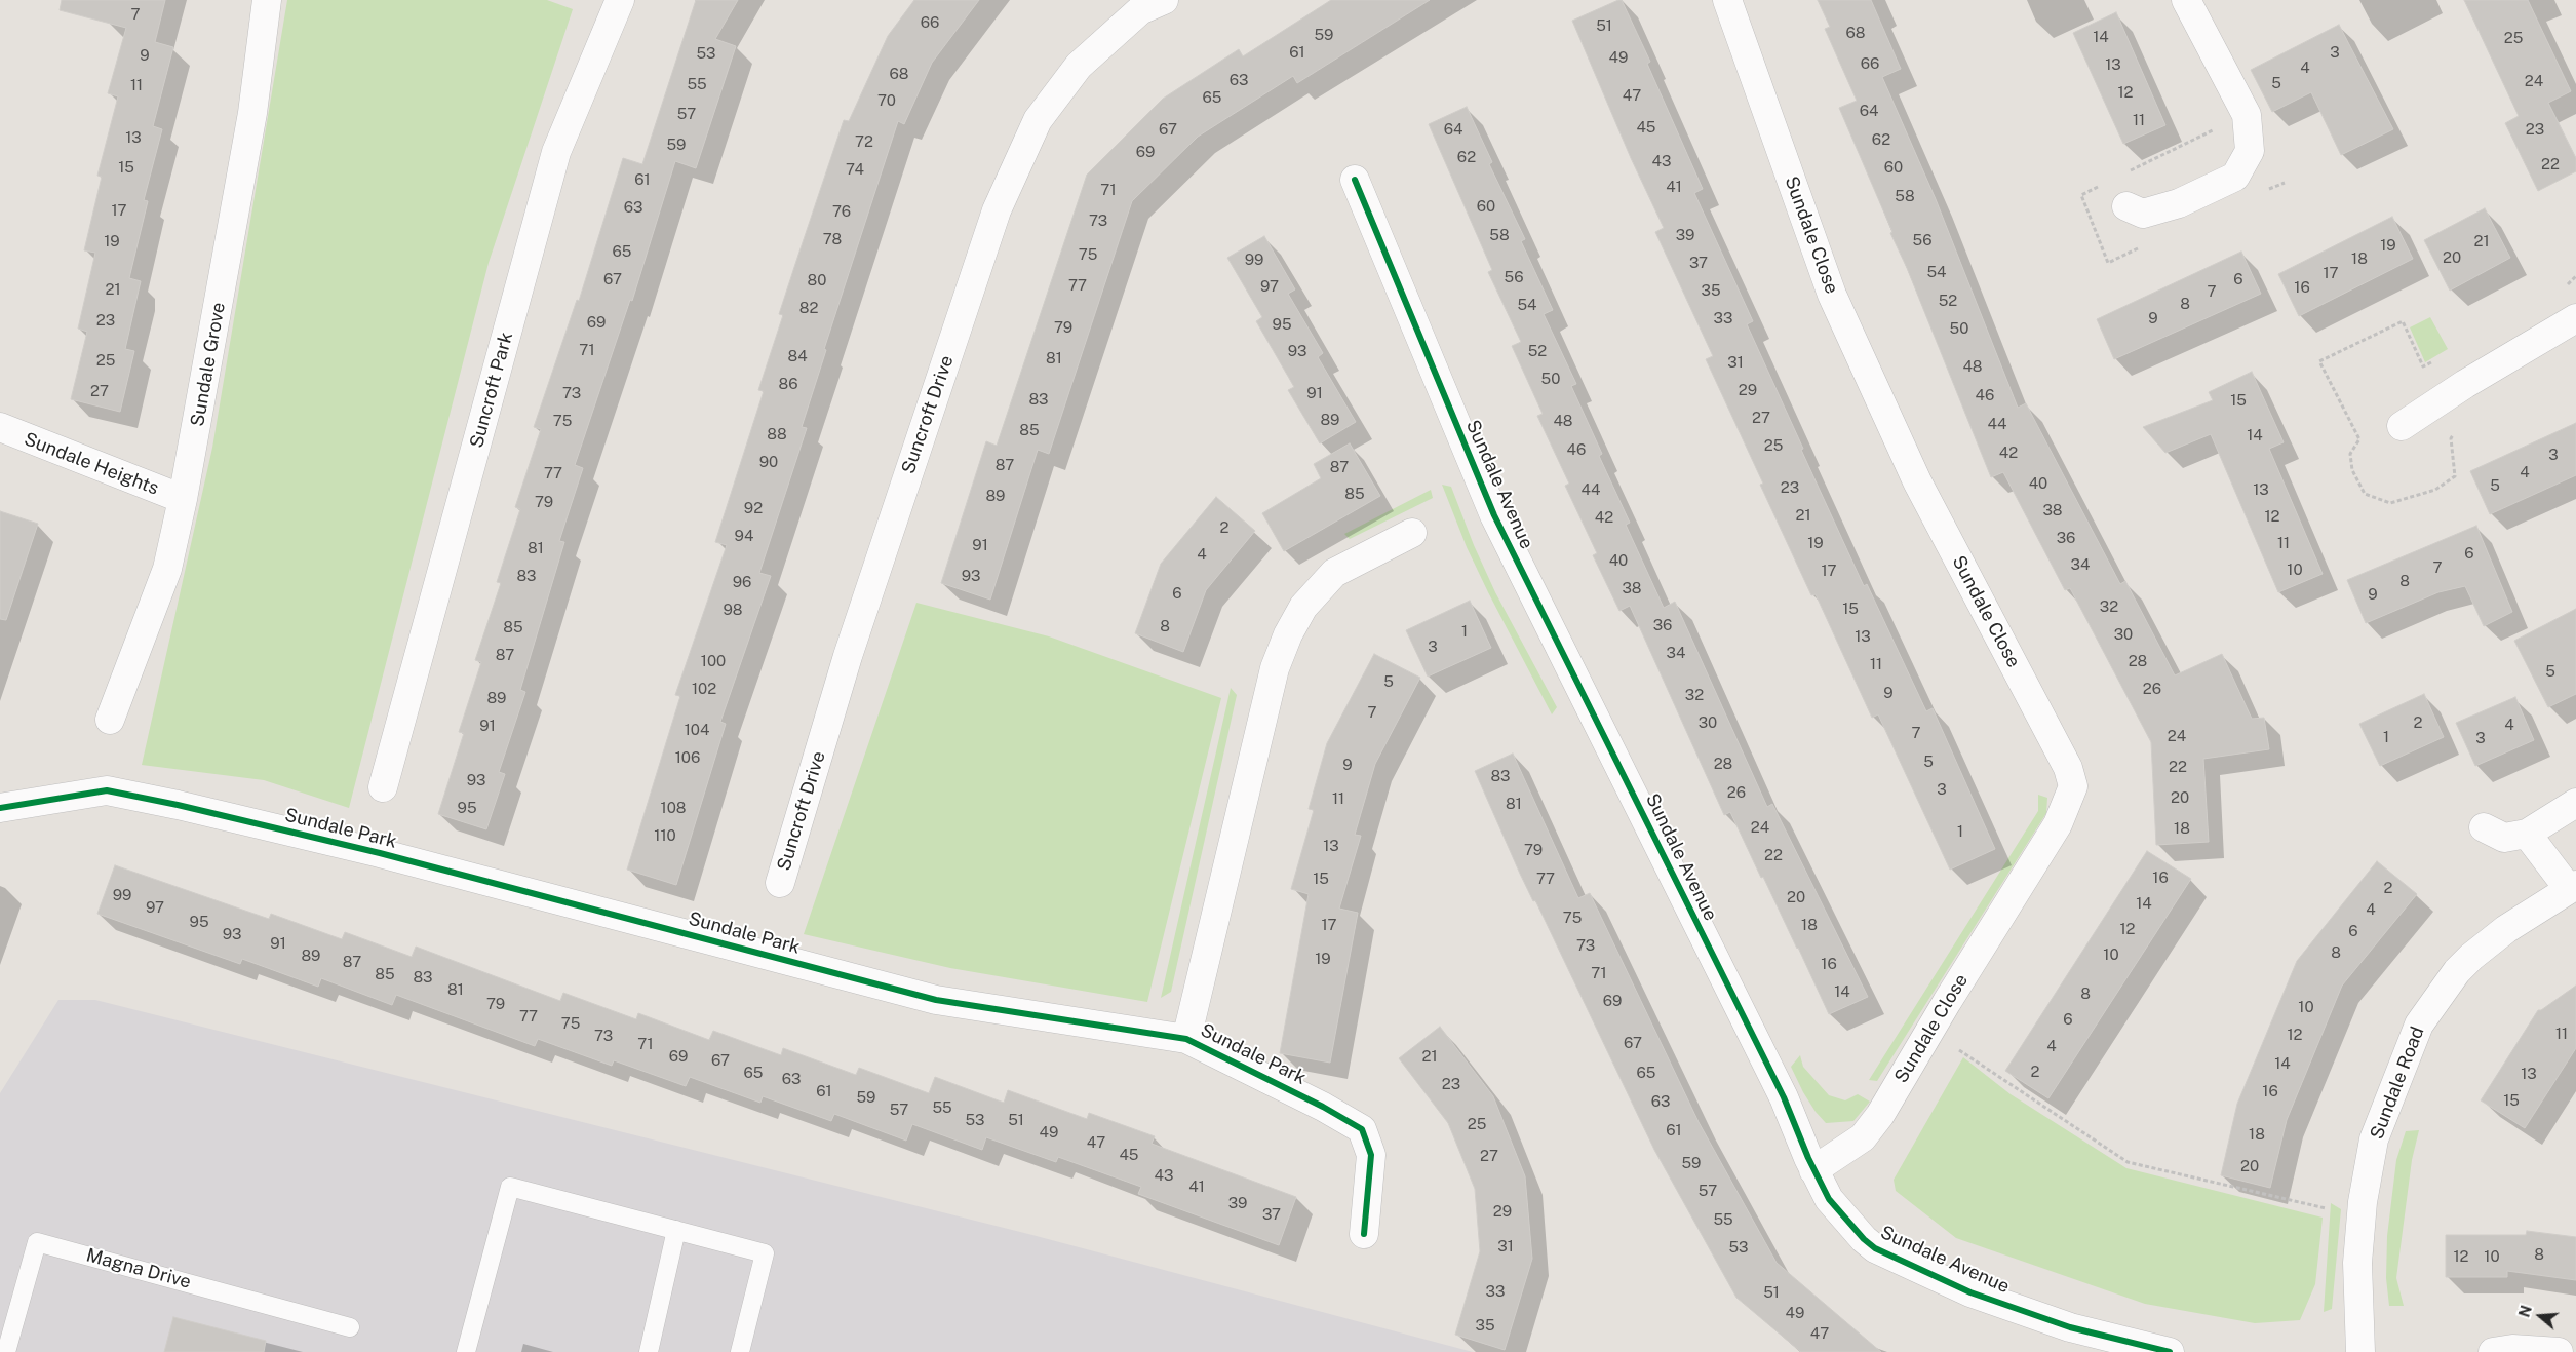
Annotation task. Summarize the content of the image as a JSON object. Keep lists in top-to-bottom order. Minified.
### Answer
{"streets":{"street":["Sundale Close","Sundale Grove","Suncroft Park","Suncroft Drive","Sundale Heights","Sundale Avenue","Sundale Park","Sundale Road"],"lane":["Magna Drive"]},"crossings":[["Sundale Close","Sundale Avenue"],["Sundale Grove","Sundale Heights"]],"house_numbers":["7","66","51","68","59","14","25","61","3","53","9","49","66","13","4","68","63","24","5","55","11","12","47","65","70","64","57","11","45","67","64","23","13","62","72","59","69","62","43","22","15","60","74","61","41","71","58","60","63","17","76","73","58","39","78","56","19","21","19","65","75","20","18","99","37","54","17","56","67","6","80","77","97","16","21","35","7","52","8","54","82","33","9","23","69","95","79","50","71","93","52","84","81","25","31","48","50","86","29","27","73","91","46","83","15","27","89","75","48","44","85","88","14","25","46","42","3","90","87","87","4","77","40","5","23","44","13","85","89","79","92","38","21","12","42","2","94","36","19","11","91","81","6","4","40","34","7","10","17","83","93","8","96","38","6","9","32","15","98","36","8","85","1","30","13","3","34","87","100","28","11","5","5","102","26","9","32","89","7","30","2","4","91","104","7","24","1","3","106","5","28","9","22","83","93","3","26","20","11","81","95","108","24","18","1","110","13","79","22","16","15","77","2","99","20","14","97","4","75","95","17","18","12","6","93","91","73","8","10","89","19","87","16","71","85","83","81","14","8","69","79","10","77","6","75","11","12","73","67","71","4","69","21","67","14","2","65","65","13","63","23","61","16","59","15","63","55","57","53","51","25","61","49","18","47","45","27","59","20","43","41","57","39","29","37","55","31","53","8","12","10","33","51","49","35","47"],"north":"left"}
